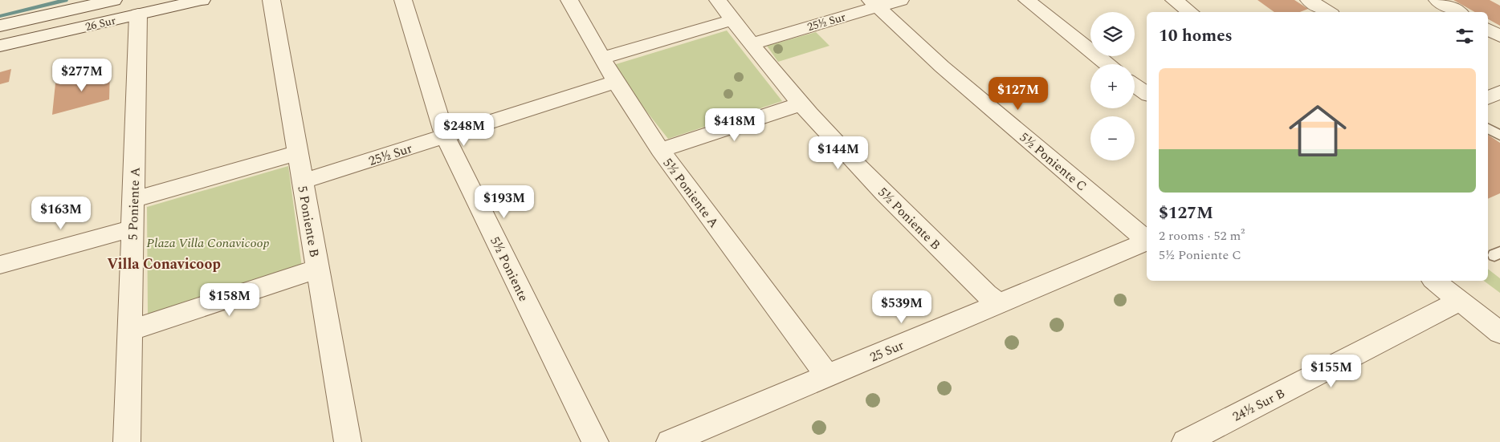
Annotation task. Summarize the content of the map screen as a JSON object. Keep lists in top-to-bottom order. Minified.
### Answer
{"streets":{"street":["25½ Sur","26 Sur","5½ Poniente C","5½ Poniente A","5 Poniente A","5½ Poniente B","5 Poniente B","5½ Poniente","25 Sur","24½ Sur B"]},"crossings":[["25½ Sur","5½ Poniente C"],["25½ Sur","5½ Poniente A"],["25½ Sur","5½ Poniente B"],["25½ Sur","5 Poniente B"],["25½ Sur","5½ Poniente"],["26 Sur","5 Poniente A"],["5½ Poniente A","25 Sur"],["5½ Poniente B","25 Sur"]],"districts":["Villa Conavicoop"],"parks":["Plaza Villa Conavicoop"],"page":{"map_buttons":["+","−"],"heading":"10 homes","price":["$277M","$127M","$418M","$248M","$144M","$193M","$163M","$158M","$539M","$155M"],"list":[{"name":"$127M","note":"2 rooms · 52 m² · 5½ Poniente C"}]}}
